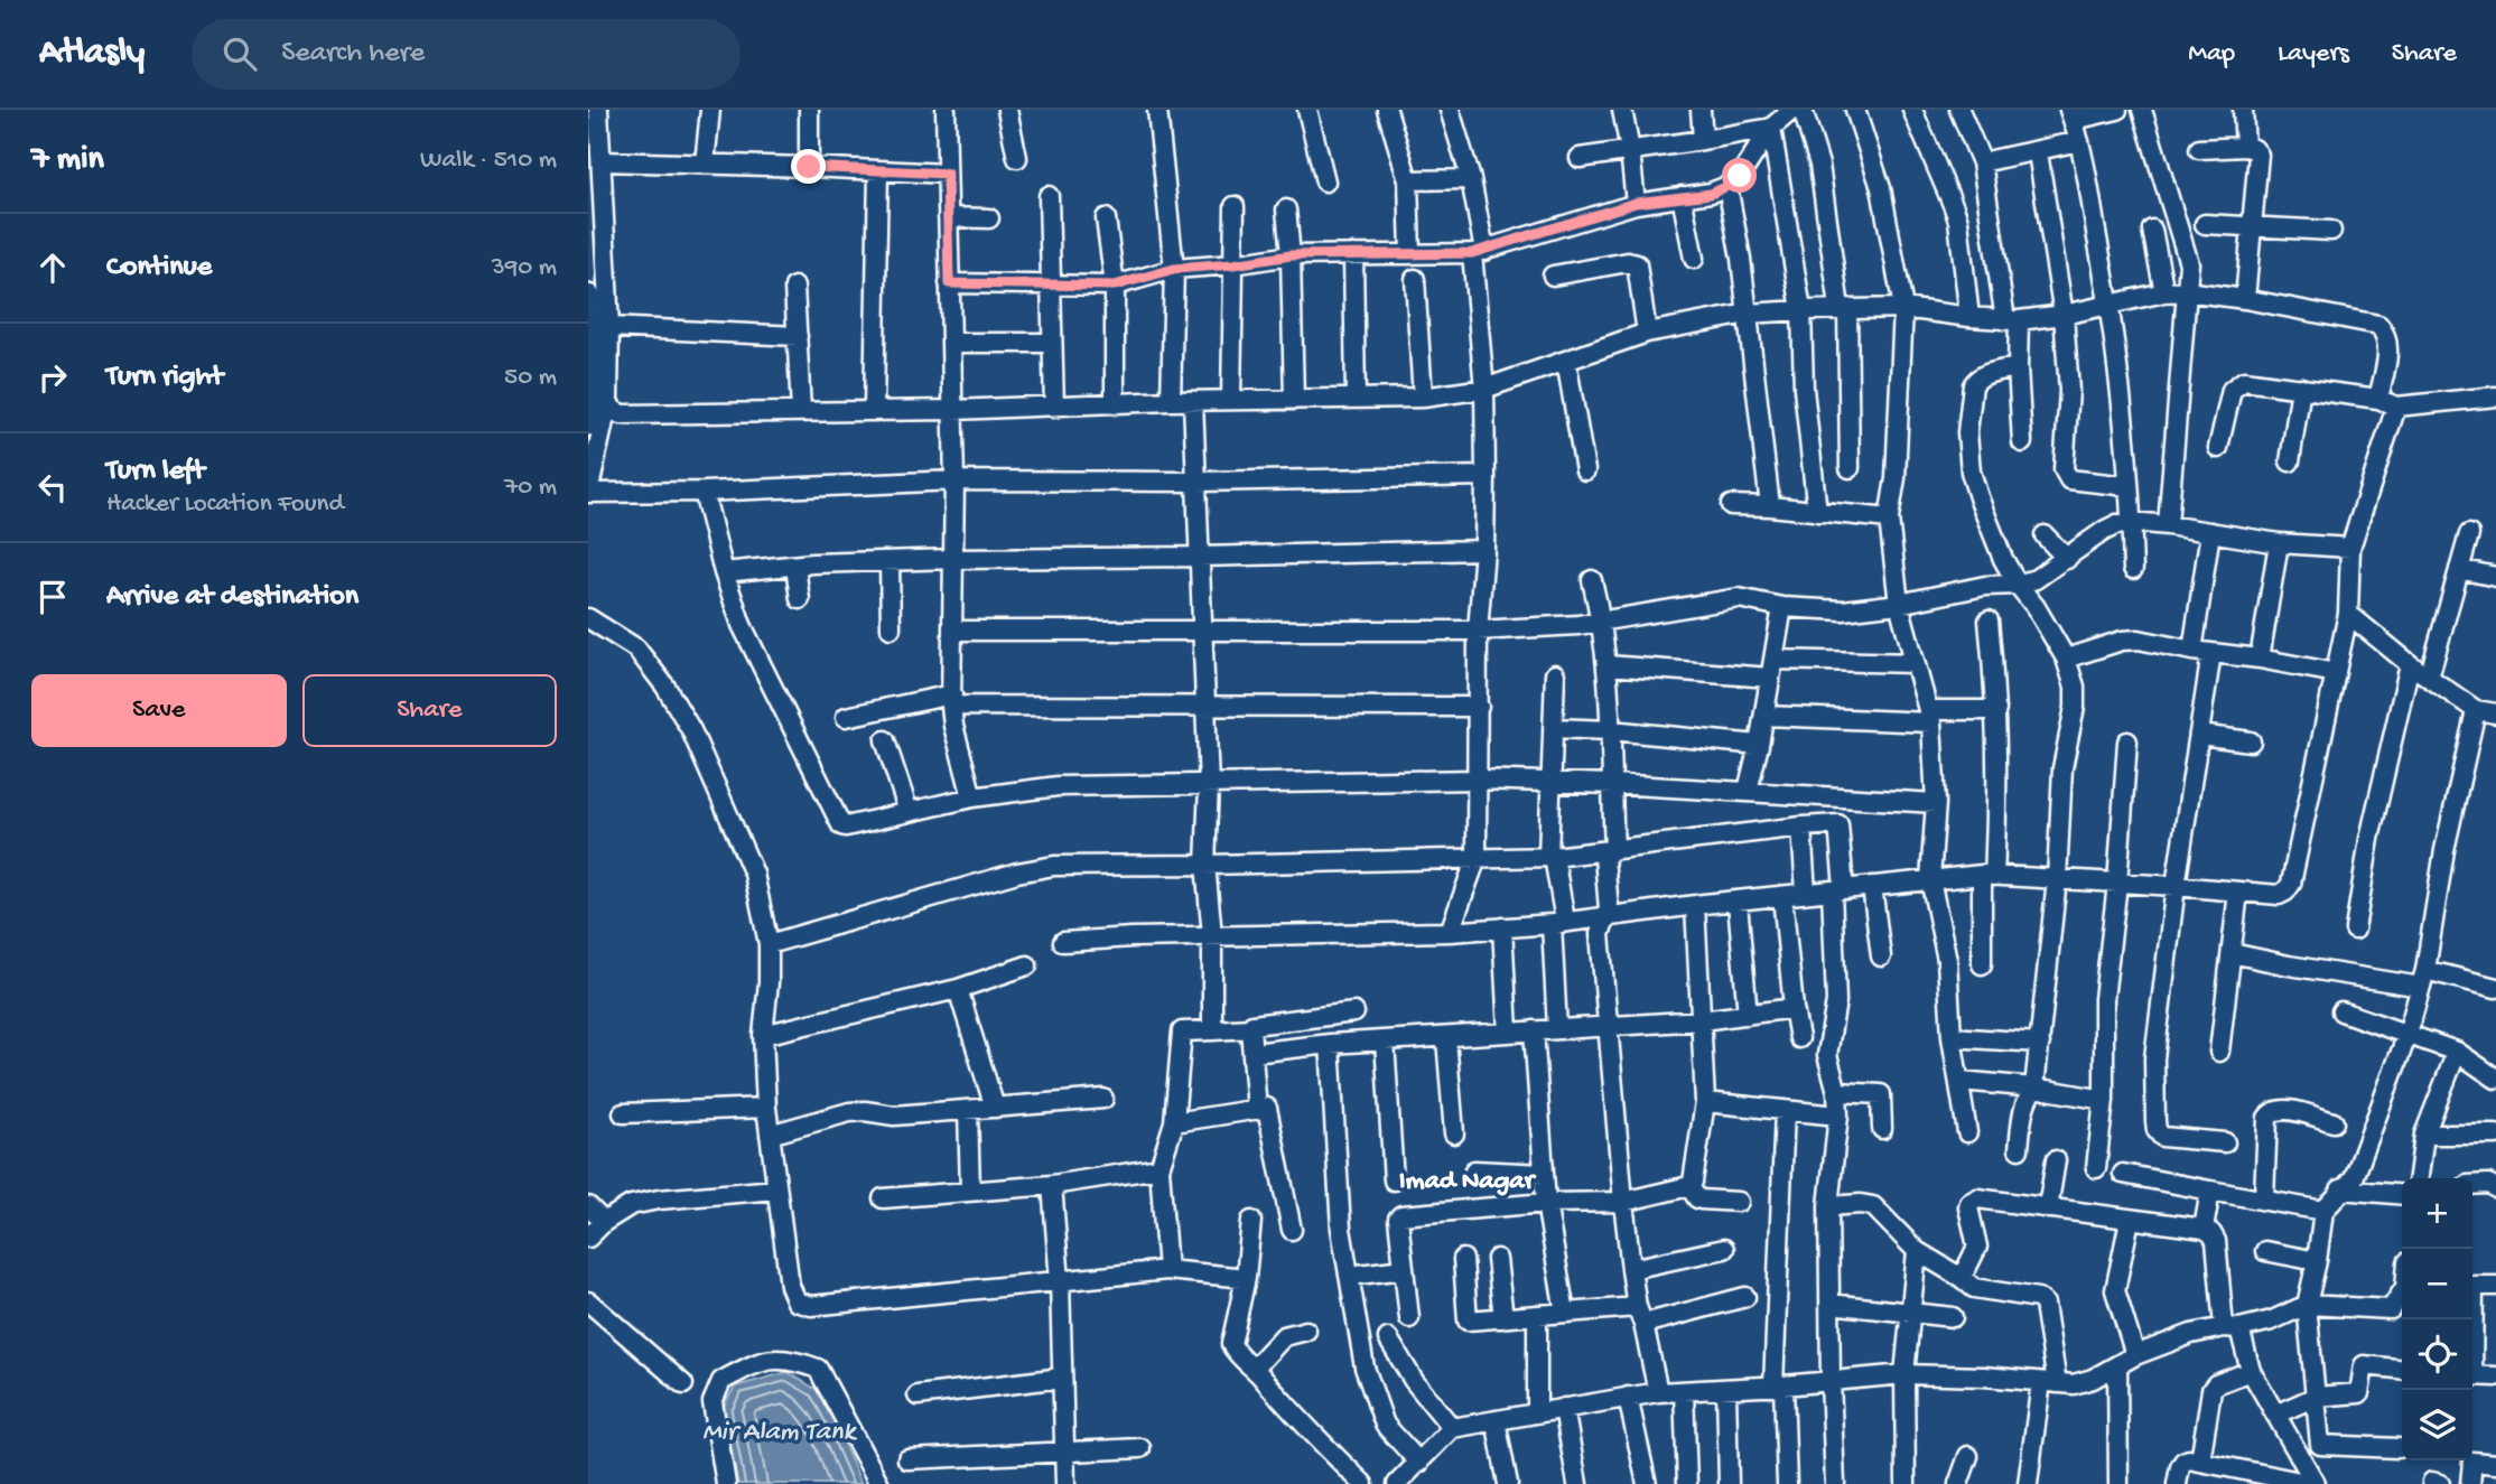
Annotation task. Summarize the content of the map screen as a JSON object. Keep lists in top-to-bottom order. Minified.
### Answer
{"districts":["Imad Nagar"],"water":["Mir Alam Tank"],"page":{"header":"Atlasly","search":"Search here","nav":["Map","Layers","Share"],"heading":["7 min","Walk · 510 m"],"list":[["Continue","390 m"],["Turn right","50 m"],["Turn left","Hacker Location Found","70 m"],"Arrive at destination"],"buttons":["Save","Share"],"map_buttons":["+","−"]}}
